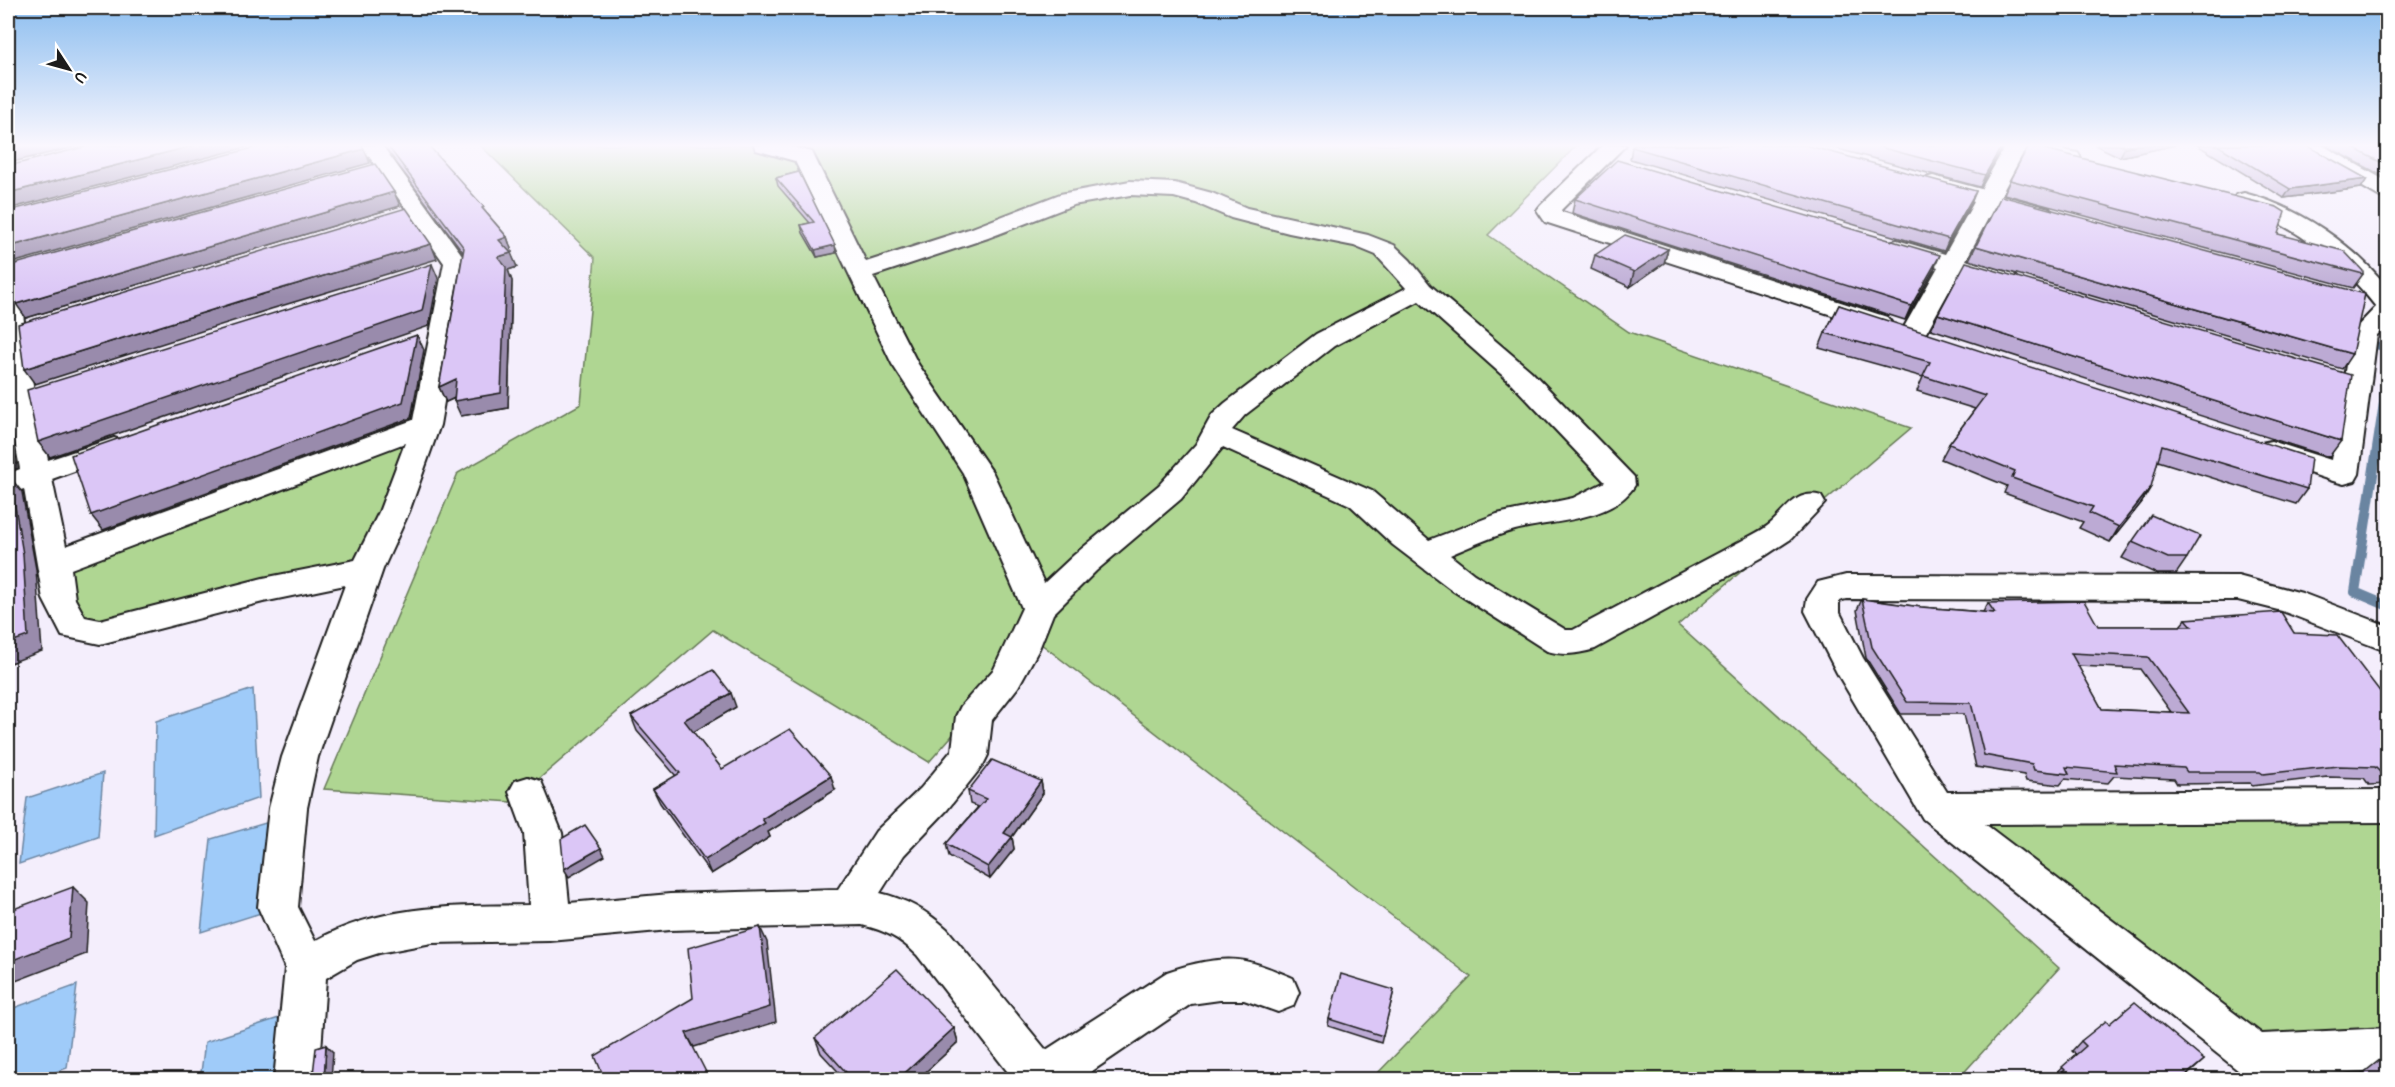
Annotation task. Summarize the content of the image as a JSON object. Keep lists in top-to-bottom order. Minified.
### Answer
{"north":"bottom right"}
